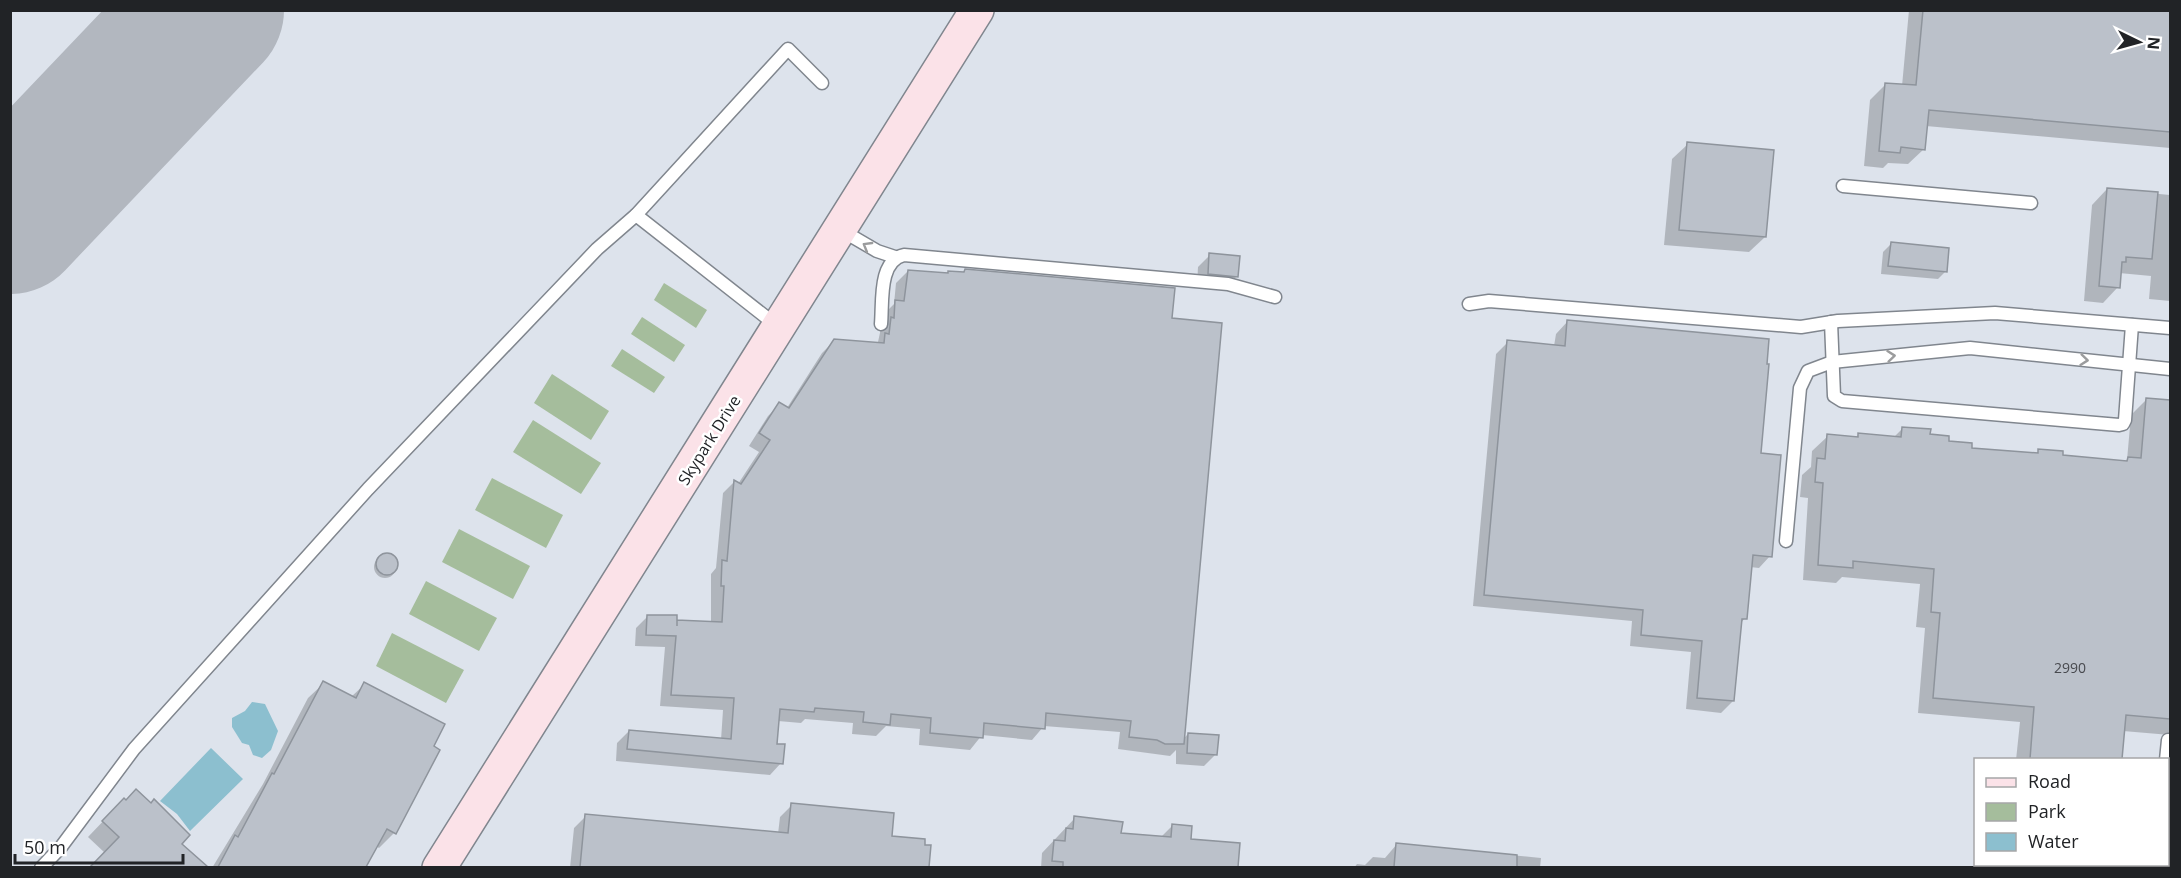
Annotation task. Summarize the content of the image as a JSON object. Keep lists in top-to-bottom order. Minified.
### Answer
{"streets":{"main road":["Skypark Drive"]},"house_numbers":["2990"],"legend":["Road","Park","Water"],"scale_bar":"50 m","north":"right"}
